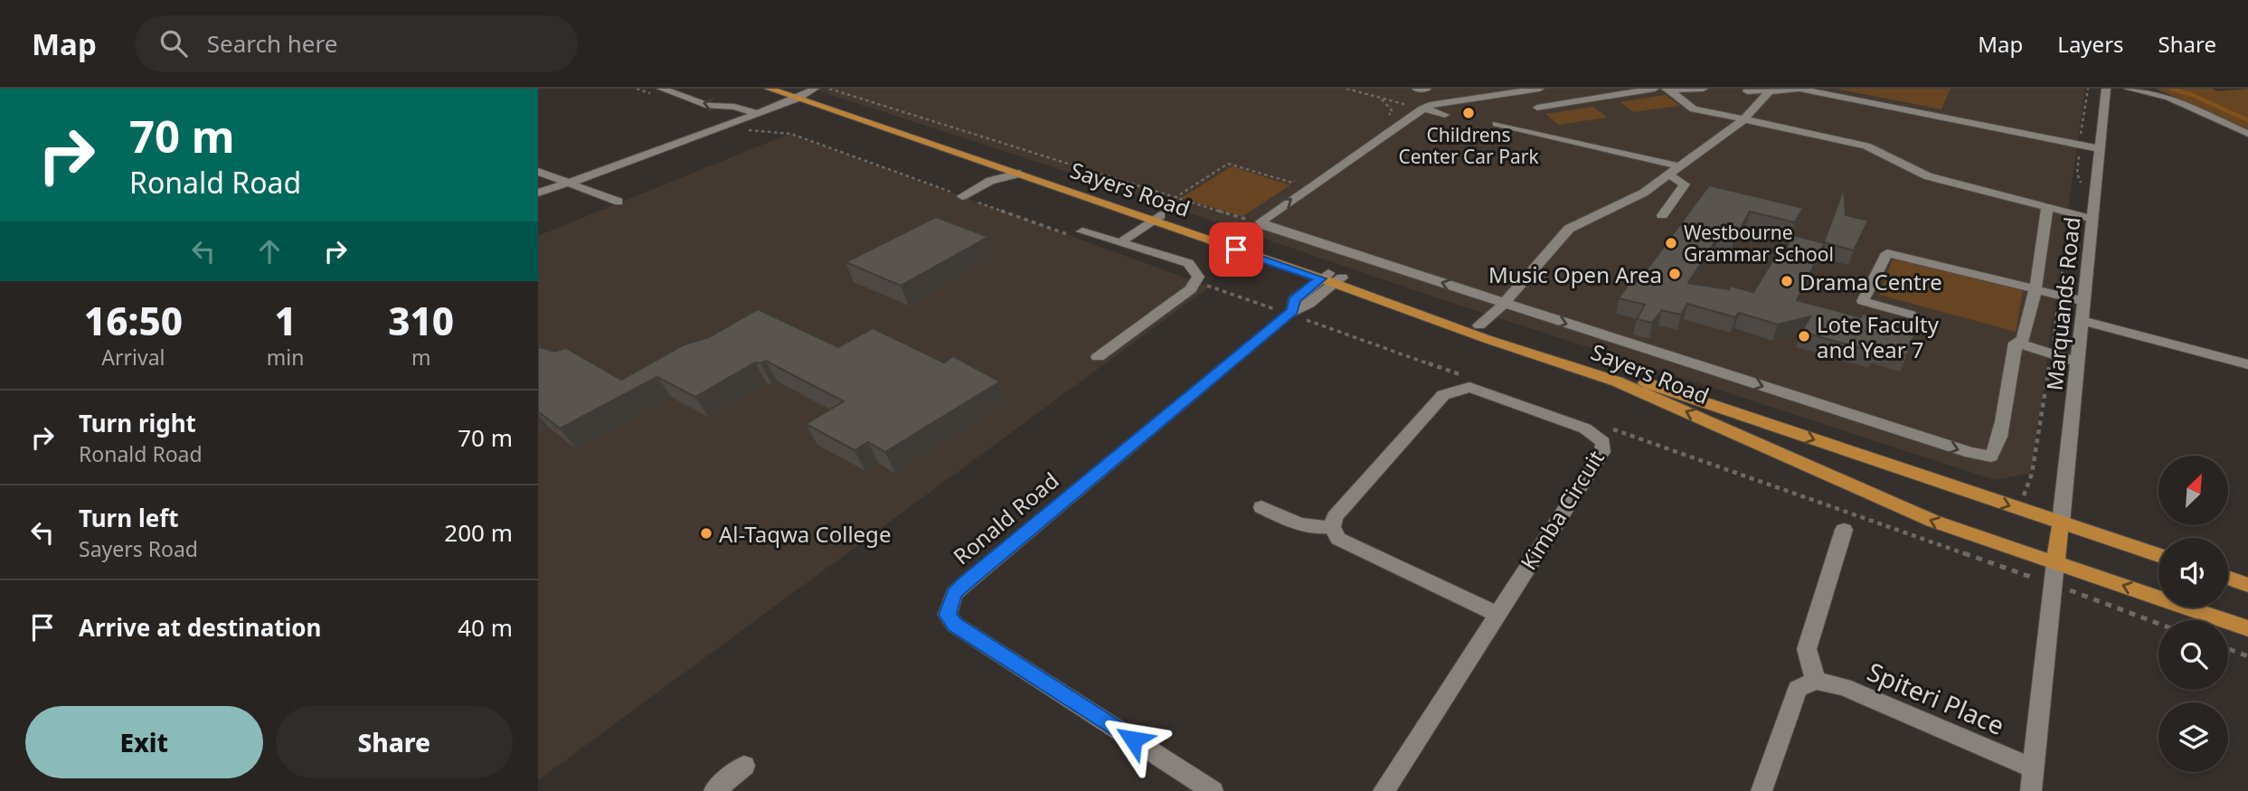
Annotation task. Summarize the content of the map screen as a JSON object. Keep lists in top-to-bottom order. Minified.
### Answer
{"streets":{"main road":["Sayers Road"],"street":["Marquands Road","Kimba Circuit","Ronald Road","Spiteri Place"]},"crossings":[["Sayers Road","Marquands Road"],["Sayers Road","Ronald Road"]],"places":["Childrens Center Car Park","Westbourne Grammar School","Music Open Area","Drama Centre","Lote Faculty and Year 7","Al-Taqwa College"],"north":"top right","page":{"header":"Map","search":"Search here","nav":["Map","Layers","Share"],"turn":["70 m","Ronald Road"],"eta":["16:50","Arrival","1","min","310","m"],"list":[{"name":"Turn right","note":"Ronald Road","value":"70 m"},{"name":"Turn left","note":"Sayers Road","value":"200 m"},{"name":"Arrive at destination","value":"40 m"}],"buttons":["Exit","Share"]}}
